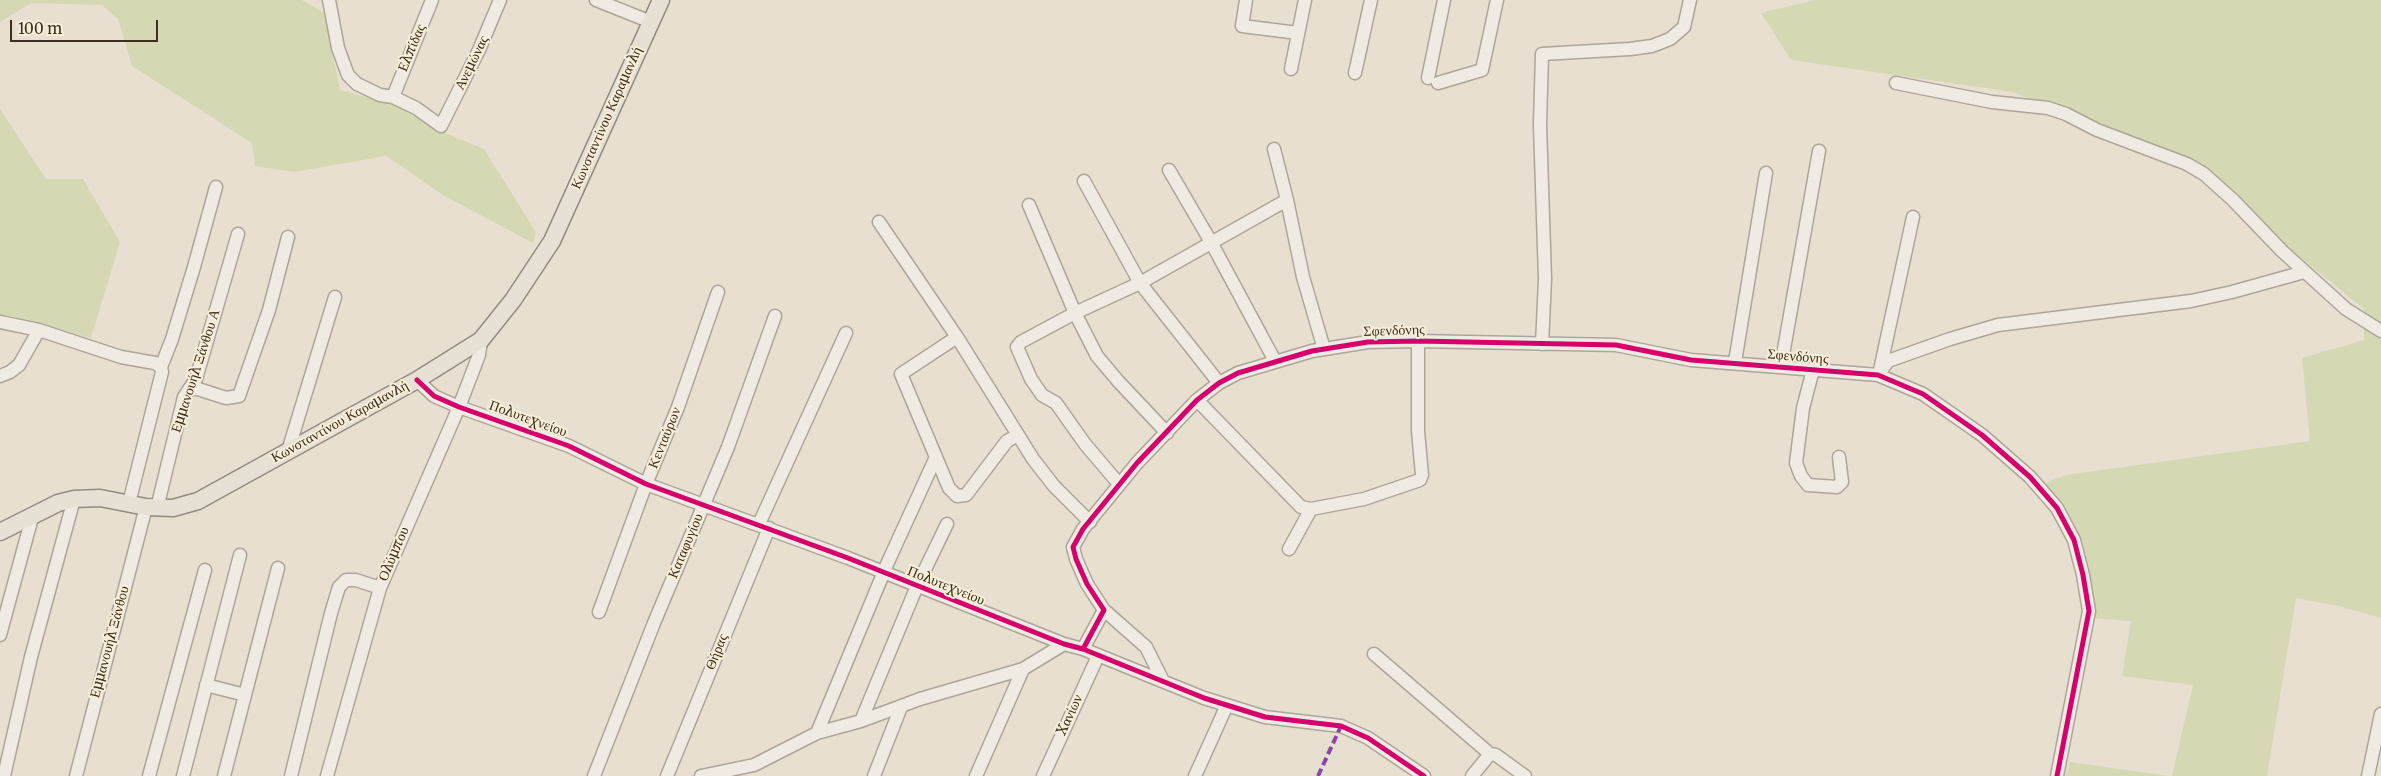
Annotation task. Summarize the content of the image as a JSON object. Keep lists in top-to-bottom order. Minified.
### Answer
{"streets":{"main road":["Κωνσταντίνου Καραμανλή"],"street":["Ελπίδας","Ανεμώνας","Σφενδόνης","Εμμανουήλ Ξάνθου Α","Πολυτεχνείου","Κενταύρων","Καταφυγίου","Ολύμπου","Εμμανουήλ Ξάνθου","Θήρας","Χανίων"]},"crossings":[["Ελπίδας","Ανεμώνας"],["Κωνσταντίνου Καραμανλή","Εμμανουήλ Ξάνθου Α"],["Κωνσταντίνου Καραμανλή","Πολυτεχνείου"],["Κωνσταντίνου Καραμανλή","Ολύμπου"],["Κωνσταντίνου Καραμανλή","Εμμανουήλ Ξάνθου"],["Εμμανουήλ Ξάνθου Α","Εμμανουήλ Ξάνθου"],["Πολυτεχνείου","Κενταύρων"],["Πολυτεχνείου","Καταφυγίου"],["Πολυτεχνείου","Ολύμπου"],["Πολυτεχνείου","Θήρας"],["Πολυτεχνείου","Χανίων"]],"scale_bar":"100 m"}
